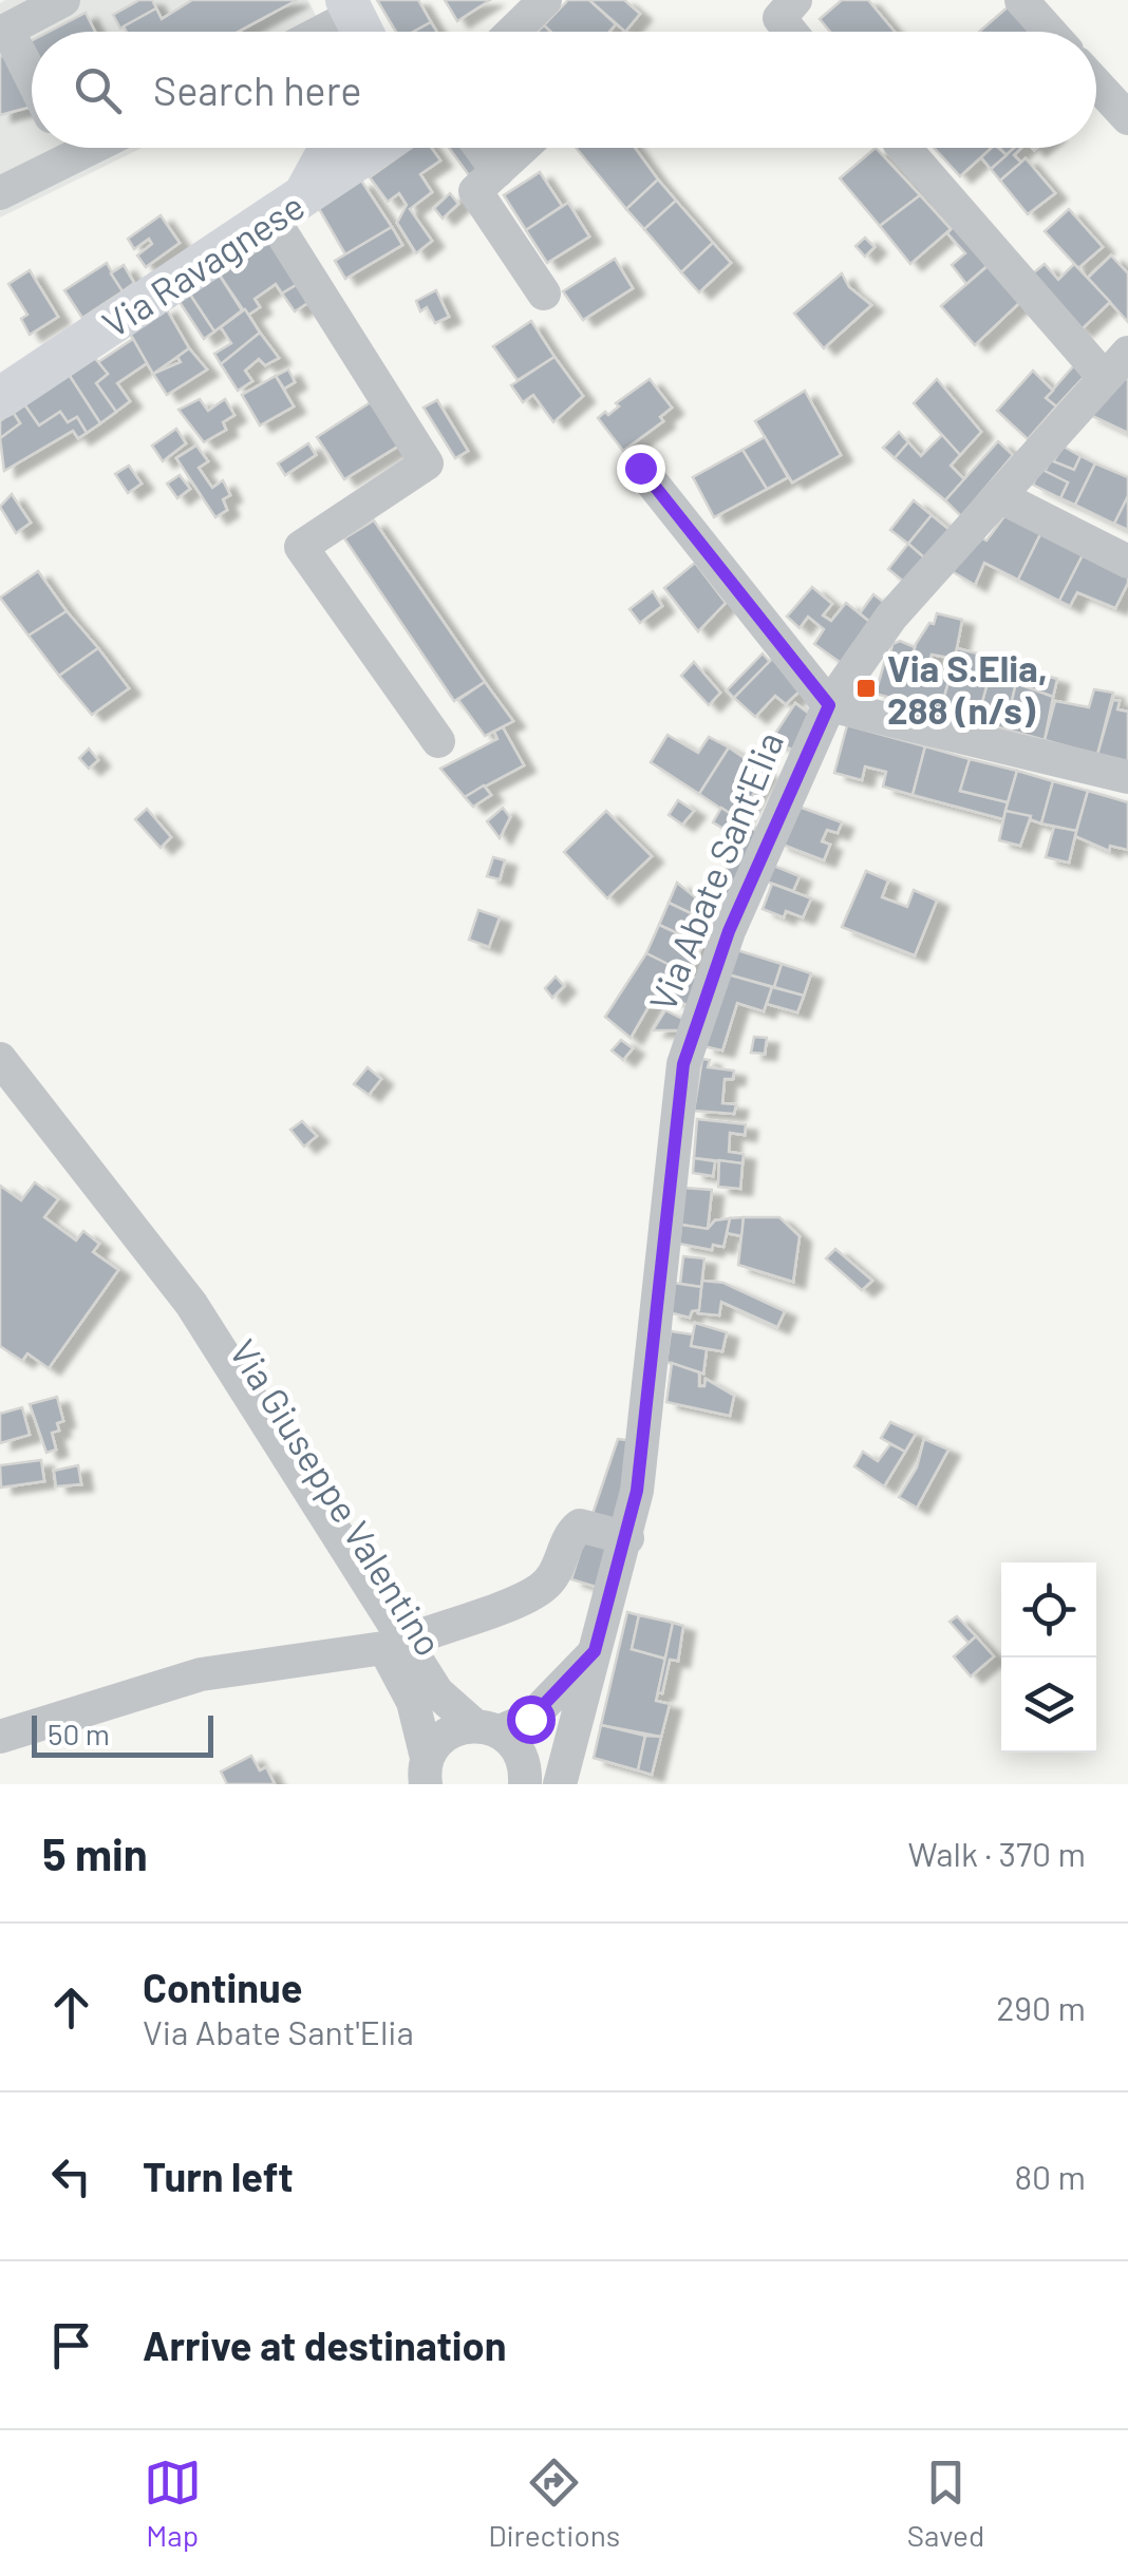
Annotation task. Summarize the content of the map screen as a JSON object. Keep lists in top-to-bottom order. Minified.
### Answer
{"streets":{"main road":["Via Ravagnese"],"street":["Via Abate Sant'Elia","Via Giuseppe Valentino"]},"crossings":[["Via Abate Sant'Elia","Via Giuseppe Valentino"]],"places":{"transit":["Via S.Elia, 288 (n/s)"]},"scale_bar":"50 m","page":{"search":"Search here","scale":"50 m","heading":["5 min","Walk · 370 m"],"list":[["Continue","Via Abate Sant'Elia","290 m"],["Turn left","80 m"],"Arrive at destination"],"nav":["Map","Directions","Saved"]}}
